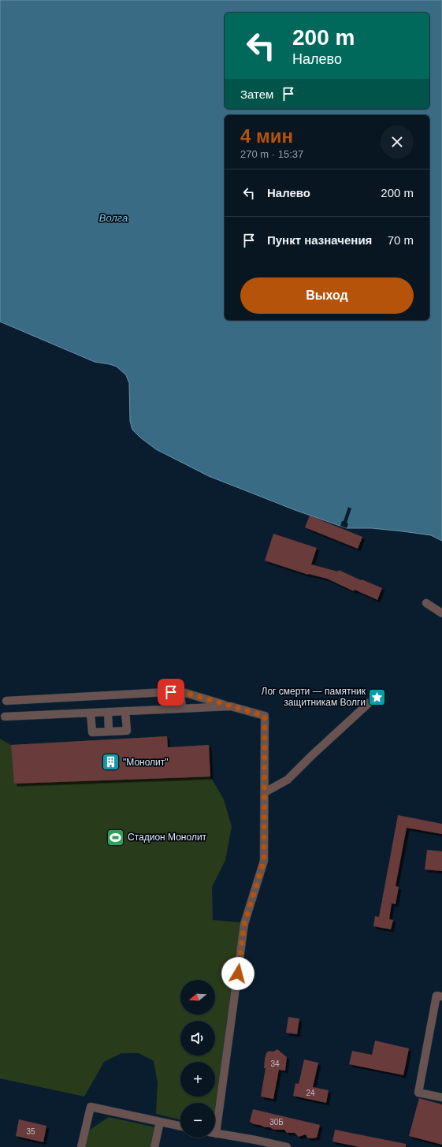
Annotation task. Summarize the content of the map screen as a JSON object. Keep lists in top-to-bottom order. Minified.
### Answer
{"water":["Волга"],"places":{"place":["Лог смерти — памятник защитникам Волги"],"building":["\"Монолит\""],"sports":["Стадион Монолит"]},"house_numbers":["34","24","30Б","35"],"north":"left","page":{"turn":["200 m","Налево"],"then":"Затем","heading":["4 мин","270 m · 15:37"],"list":[{"name":"Налево","value":"200 m"},{"name":"Пункт назначения","value":"70 m"}],"buttons":"Выход","map_buttons":["+","−"]}}
